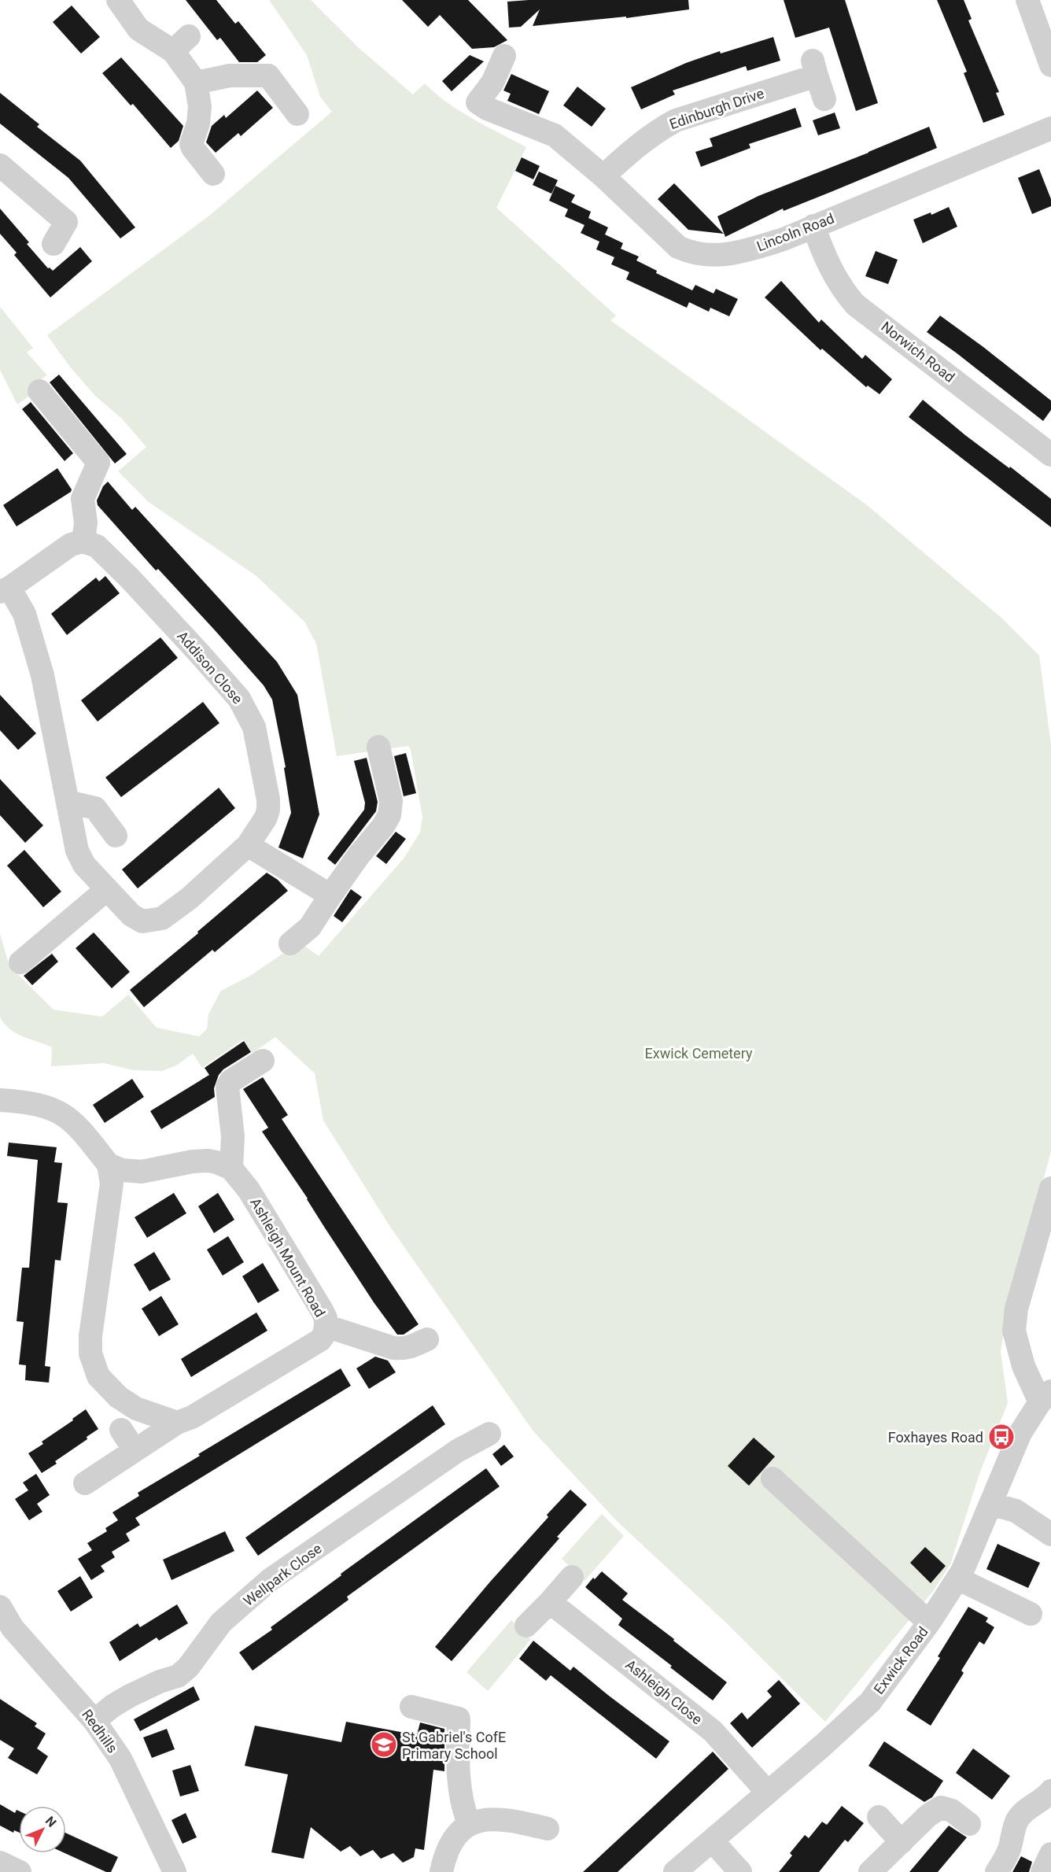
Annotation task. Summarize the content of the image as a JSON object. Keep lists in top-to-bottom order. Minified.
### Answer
{"streets":{"street":["Edinburgh Drive","Lincoln Road","Norwich Road","Addison Close","Ashleigh Mount Road","Wellpark Close","Exwick Road","Ashleigh Close","Redhills"]},"crossings":[["Edinburgh Drive","Lincoln Road"],["Lincoln Road","Norwich Road"],["Wellpark Close","Redhills"],["Exwick Road","Ashleigh Close"]],"parks":["Exwick Cemetery"],"places":{"bus stop":["Foxhayes Road"],"school or university":["St Gabriel's CofE Primary School"]},"north":"top right"}
